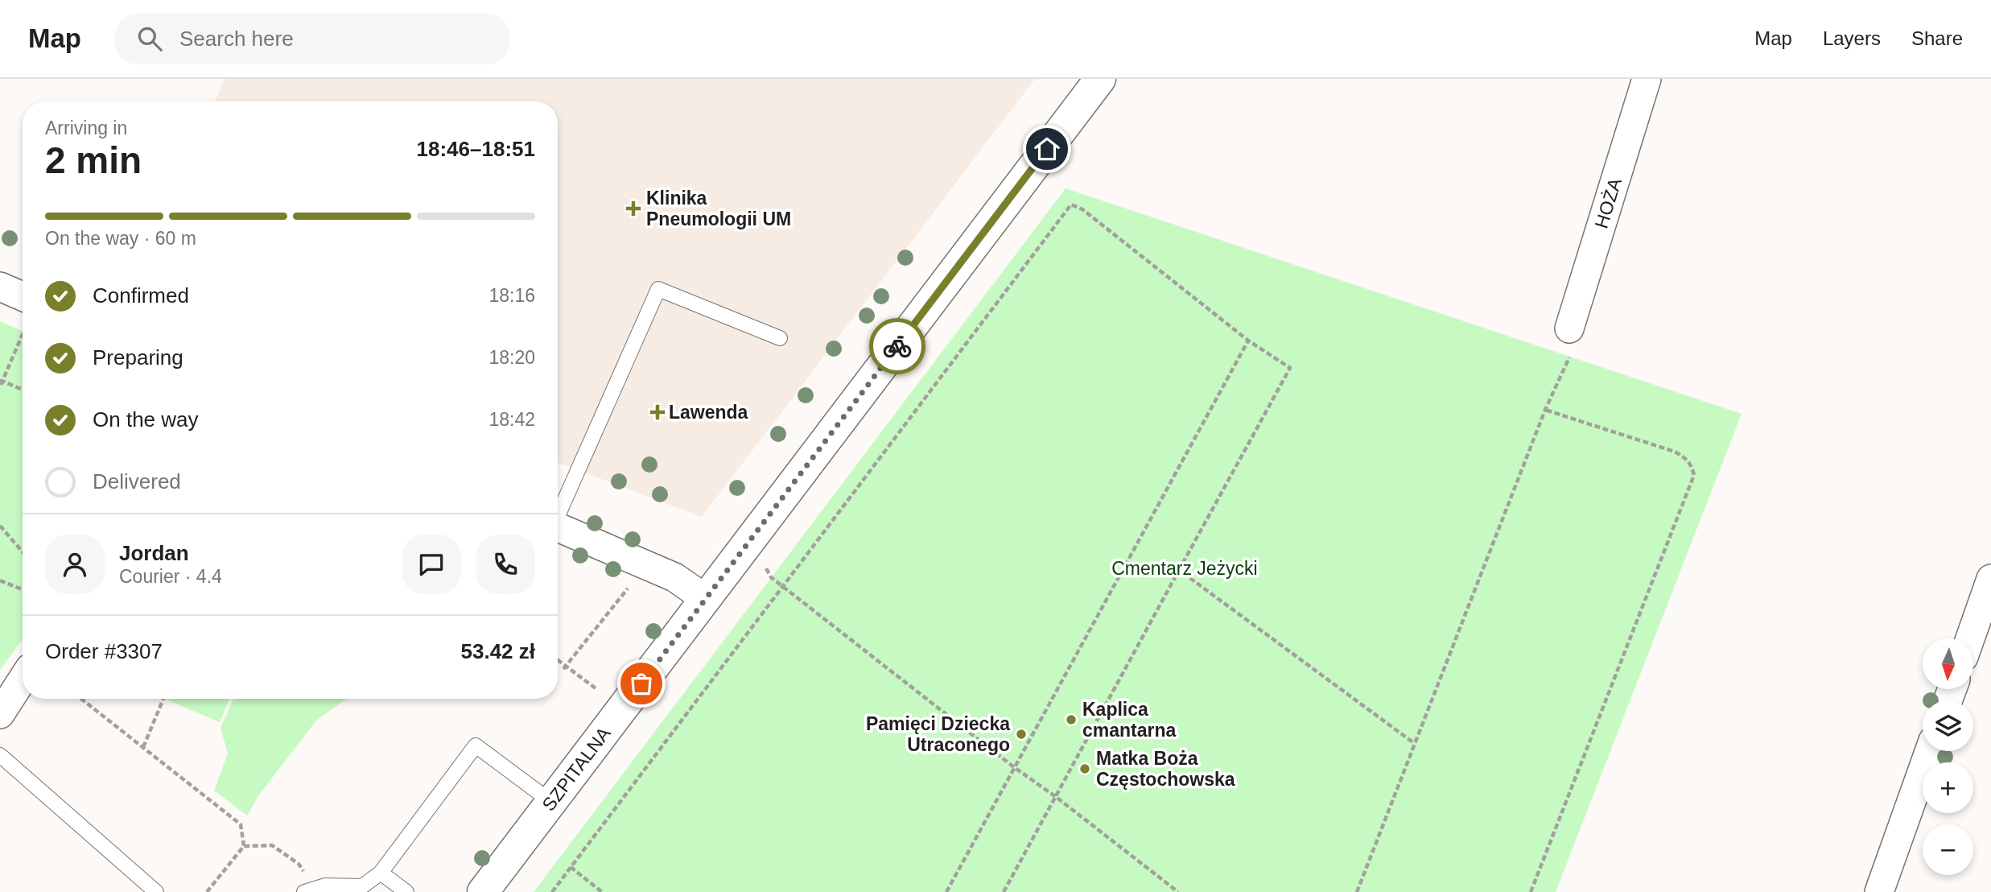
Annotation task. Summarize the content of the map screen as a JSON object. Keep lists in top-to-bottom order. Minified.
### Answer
{"streets":{"street":["HOŻA","SZPITALNA"]},"parks":["Cmentarz Jeżycki"],"places":{"health":["Klinika Pneumologii UM","Lawenda"],"other":["Kaplica cmantarna","Pamięci Dziecka Utraconego","Matka Boża Częstochowska"]},"north":"bottom","page":{"header":"Map","search":"Search here","nav":["Map","Layers","Share"],"heading":["2 min","Arriving in","18:46–18:51"],"panel":["Jordan","Courier · 4.4","Order #3307","53.42 zł"],"bar":"On the way · 60 m","list":[["Confirmed","18:16"],["Preparing","18:20"],["On the way","18:42"],"Delivered"],"map_buttons":["+","−"]}}
